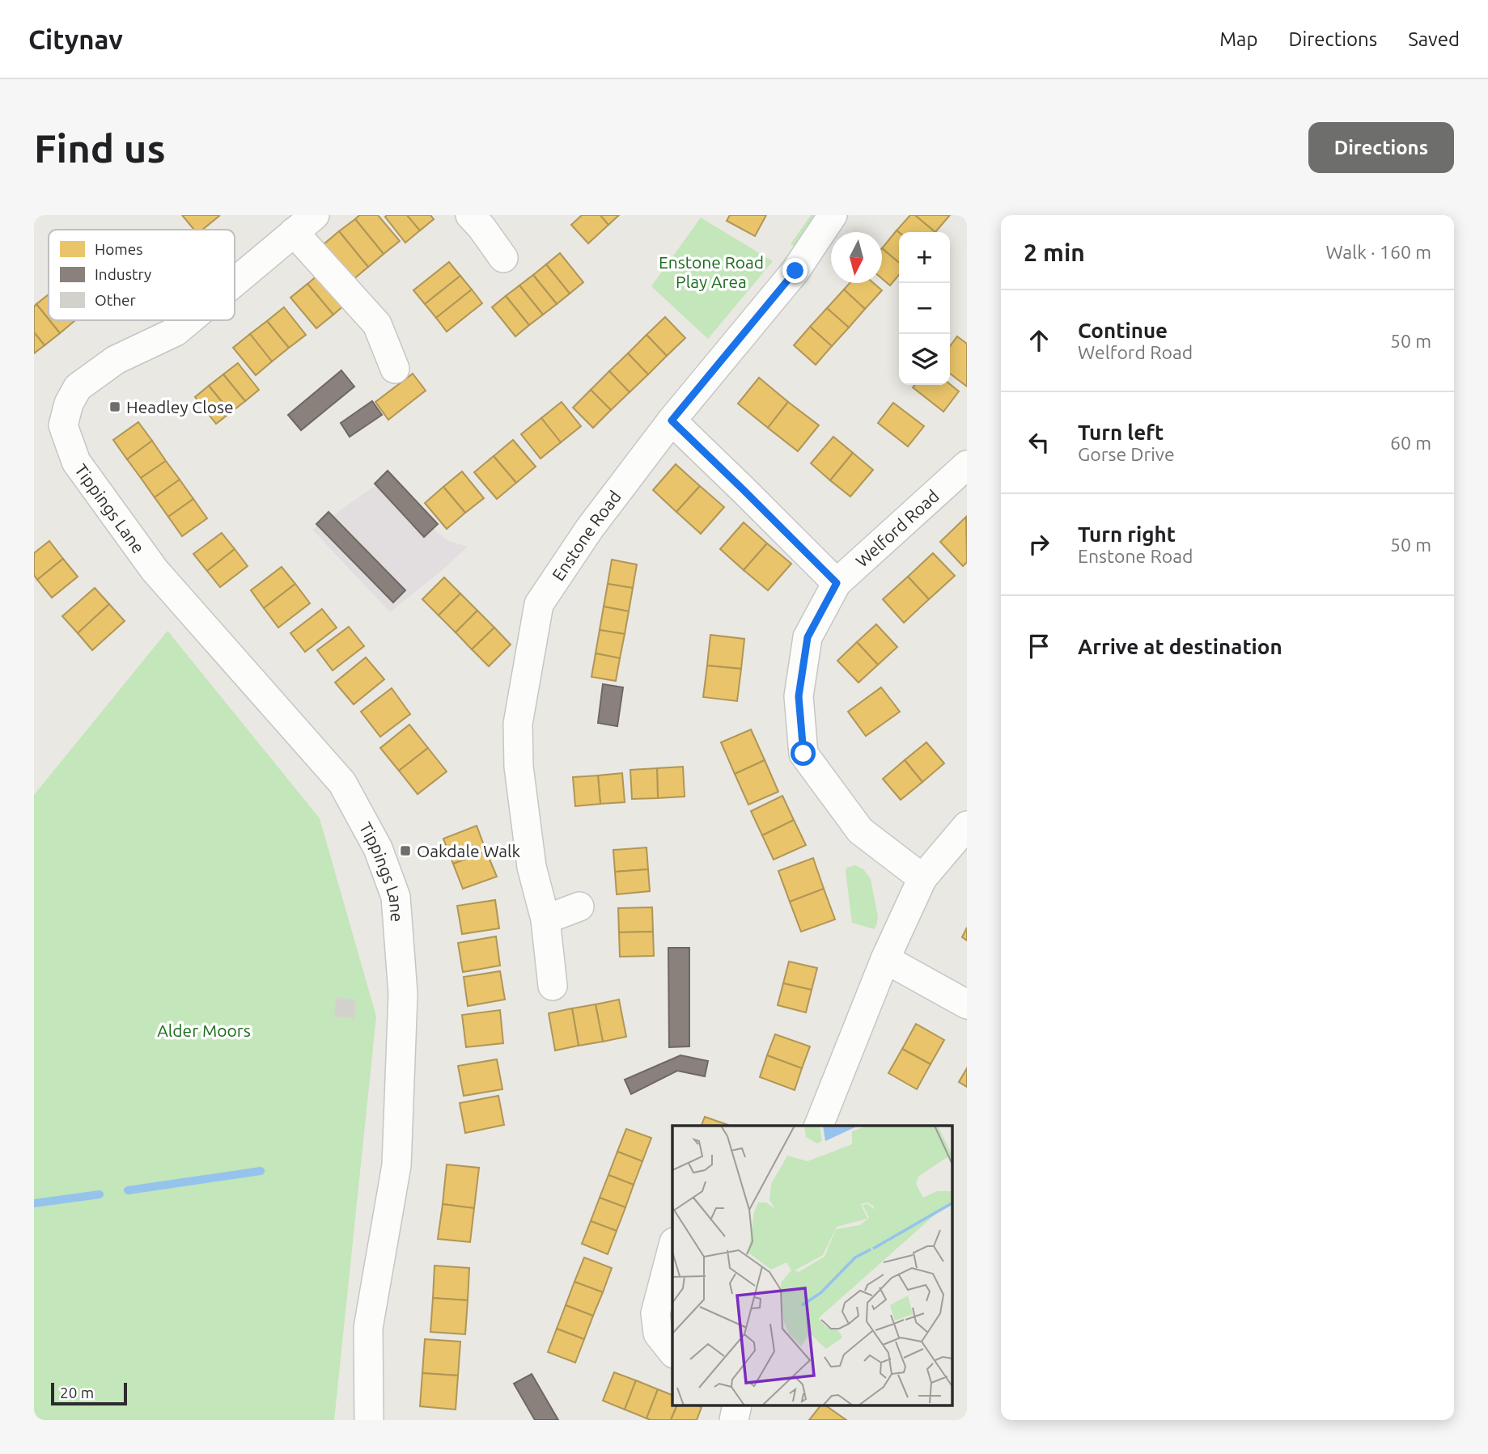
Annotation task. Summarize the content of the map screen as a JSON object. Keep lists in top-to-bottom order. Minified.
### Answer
{"streets":{"street":["Tippings Lane","Welford Road","Enstone Road"]},"parks":["Enstone Road Play Area","Alder Moors"],"places":{"transit":["Headley Close","Oakdale Walk"]},"legend":["Homes","Industry","Other"],"scale_bar":"20 m","north":"bottom","page":{"header":"Citynav","nav":["Map","Directions","Saved"],"buttons":"Directions","title":"Find us","heading":["2 min","Walk · 160 m"],"map_buttons":["+","−"],"list":[["Continue","Welford Road","50 m"],["Turn left","Gorse Drive","60 m"],["Turn right","Enstone Road","50 m"],"Arrive at destination"],"scale":"20 m"}}
